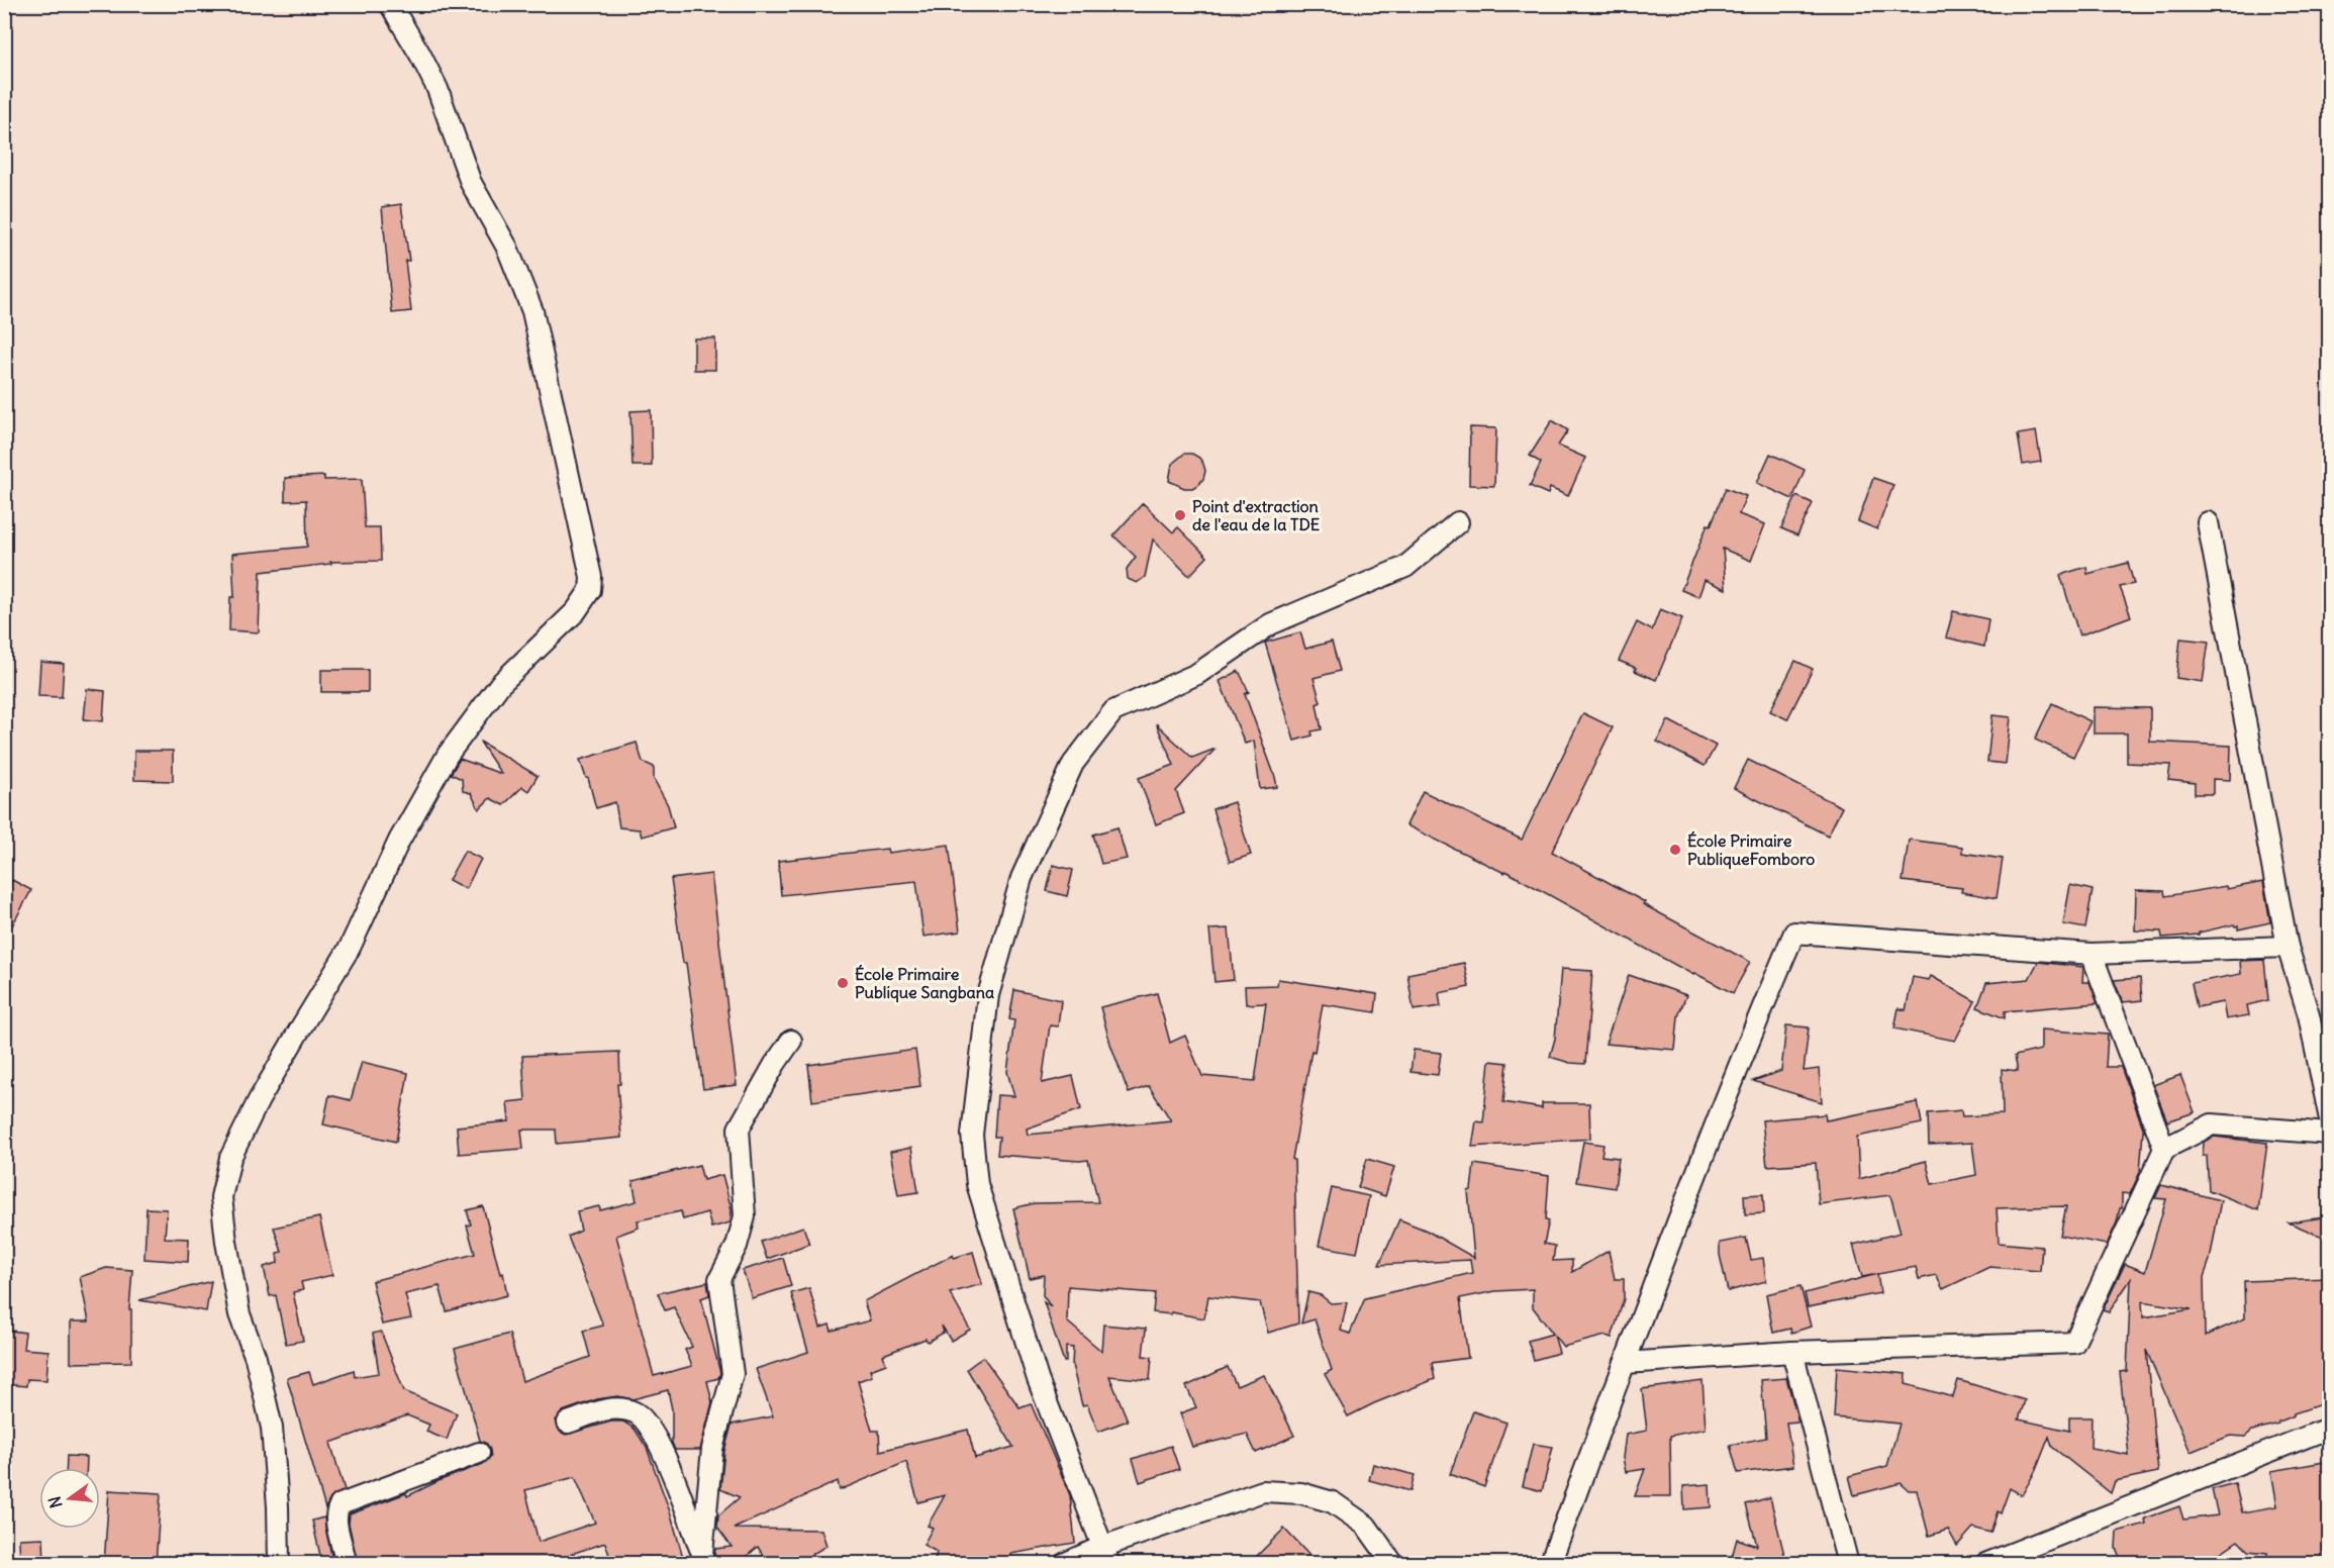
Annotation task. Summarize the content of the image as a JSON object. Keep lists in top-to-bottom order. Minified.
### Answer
{"places":["Point d'extraction de l'eau de la TDE","École Primaire PubliqueFomboro","École Primaire Publique Sangbana"],"north":"left"}
